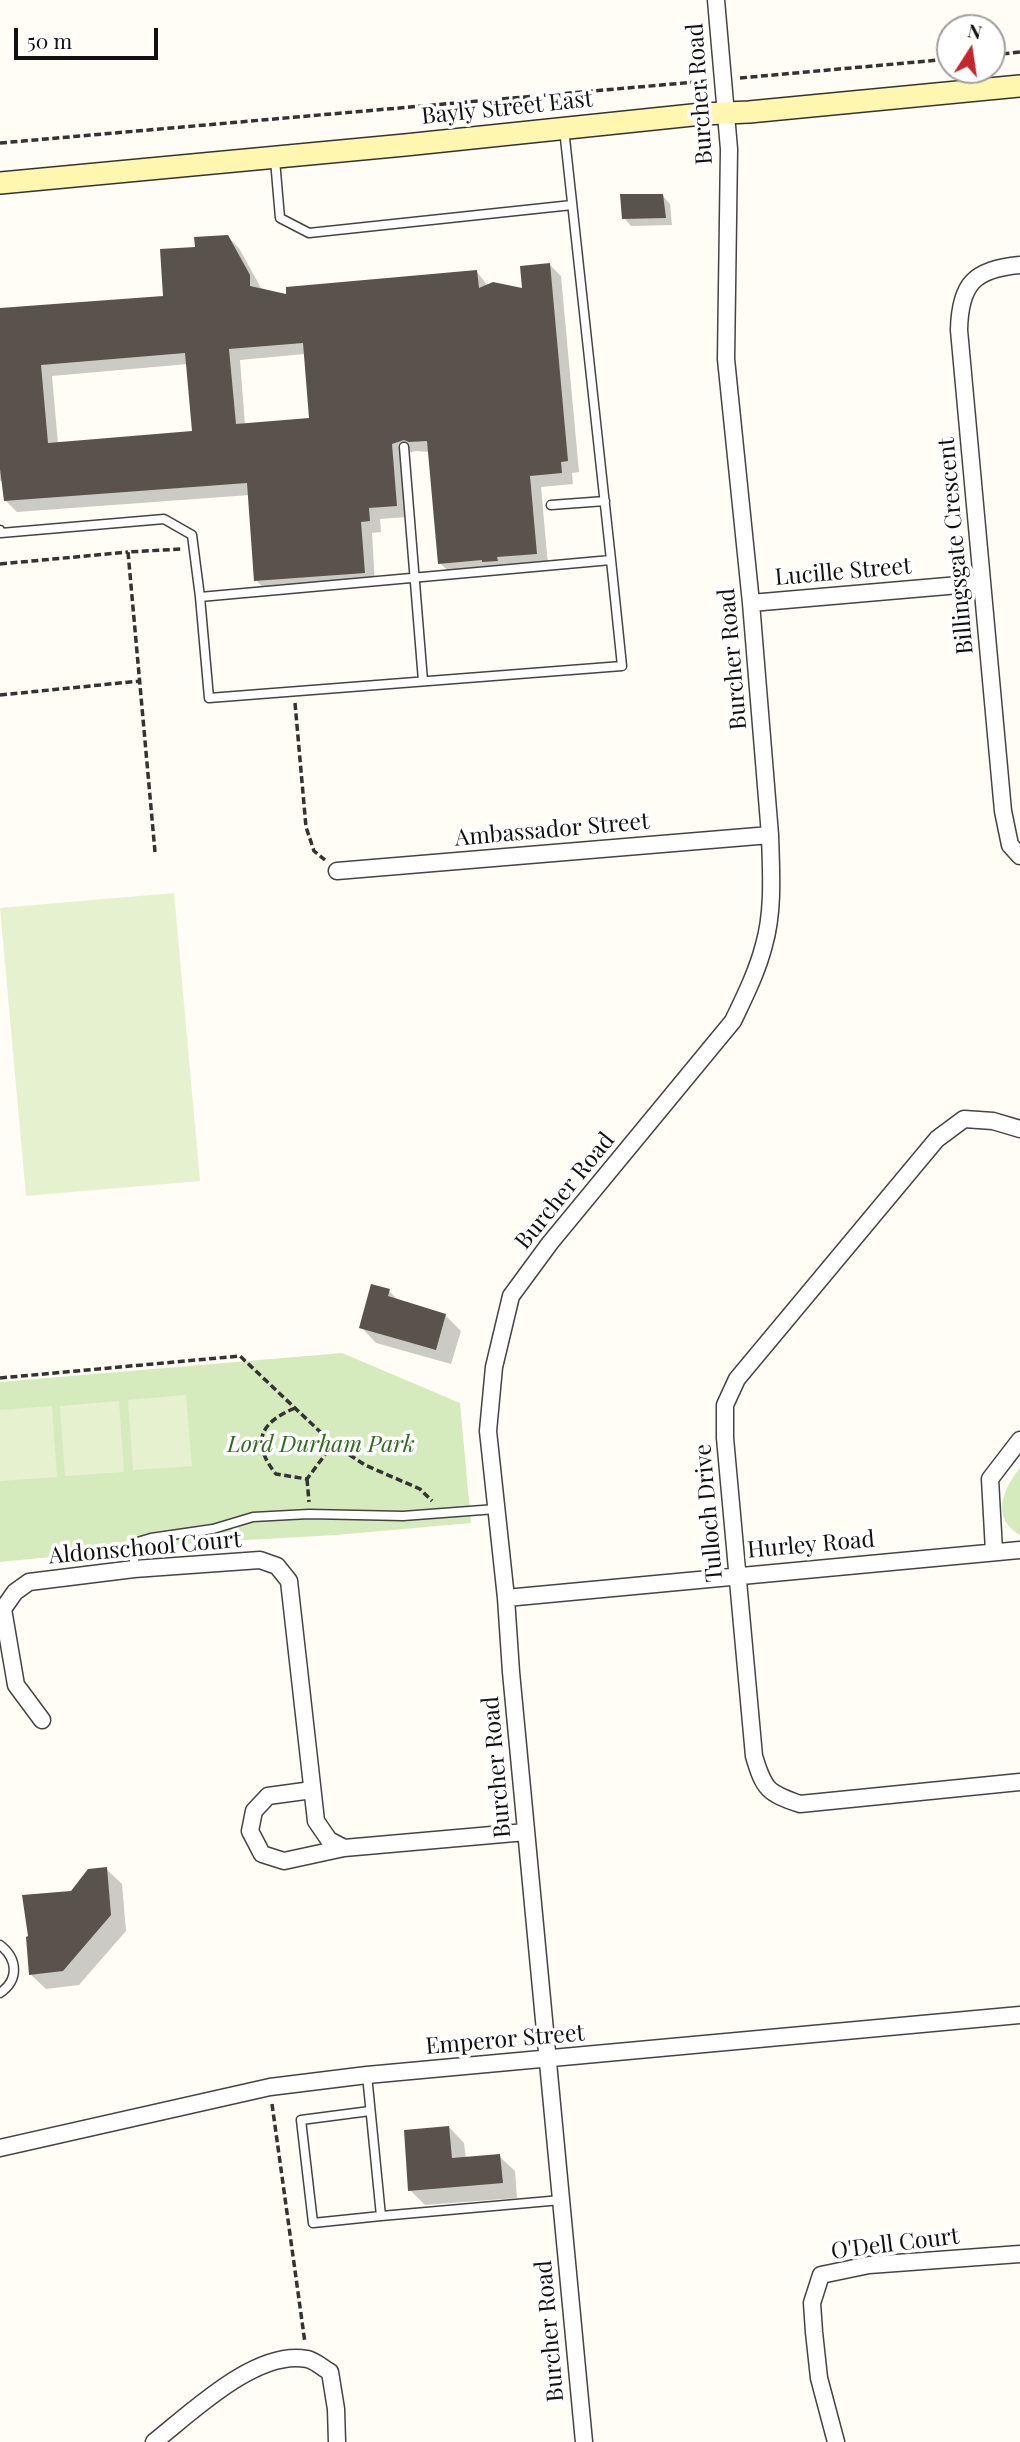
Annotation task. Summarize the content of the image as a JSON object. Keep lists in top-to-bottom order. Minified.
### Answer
{"streets":{"main road":["Bayly Street East"],"street":["Burcher Road","Billingsgate Crescent","Lucille Street","Ambassador Street","Tulloch Drive","Hurley Road","Aldonschool Court","Emperor Street","O'Dell Court"]},"crossings":[["Burcher Road","Bayly Street East"],["Burcher Road","Lucille Street"],["Burcher Road","Ambassador Street"],["Burcher Road","Hurley Road"],["Burcher Road","Emperor Street"],["Billingsgate Crescent","Lucille Street"],["Tulloch Drive","Hurley Road"]],"parks":["Lord Durham Park"],"scale_bar":"50 m","north":"top"}
